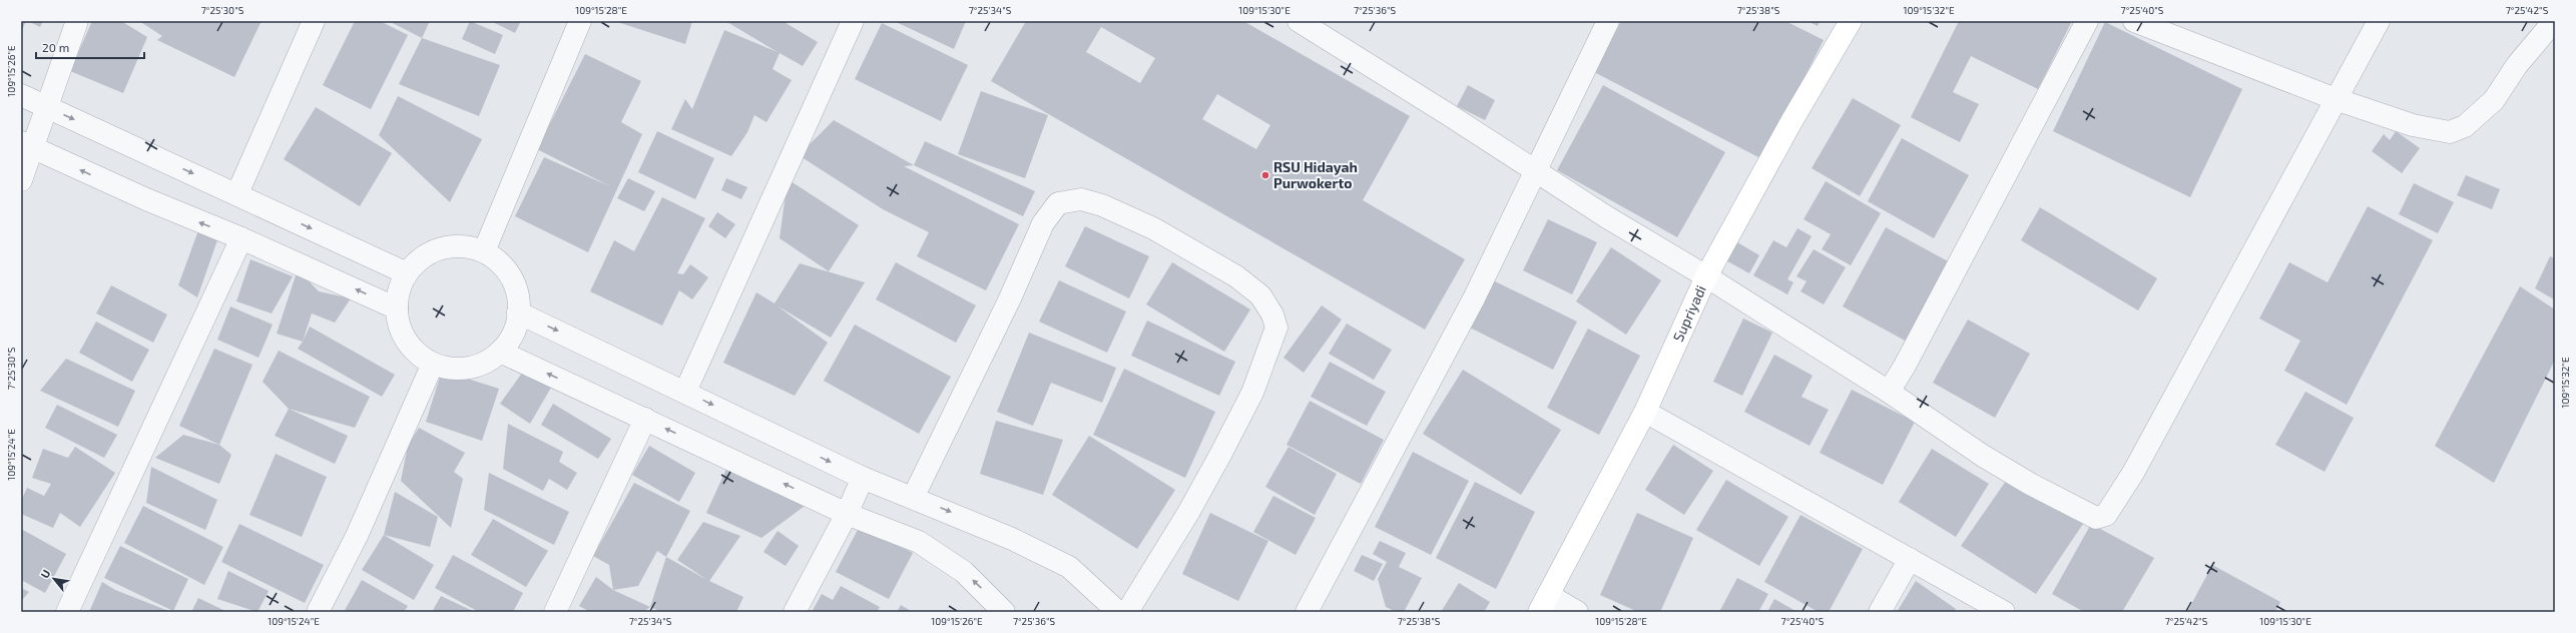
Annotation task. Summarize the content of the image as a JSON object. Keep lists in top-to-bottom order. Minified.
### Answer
{"streets":{"main road":["Supriyadi"]},"places":["RSU Hidayah Purwokerto"],"scale_bar":"20 m","north":"top left","coordinates":["7°25'30\"S","109°15'28\"E","7°25'34\"S","109°15'30\"E","7°25'36\"S","7°25'38\"S","109°15'32\"E","7°25'40\"S","7°25'42\"S","109°15'26\"E","109°15'24\"E"]}
